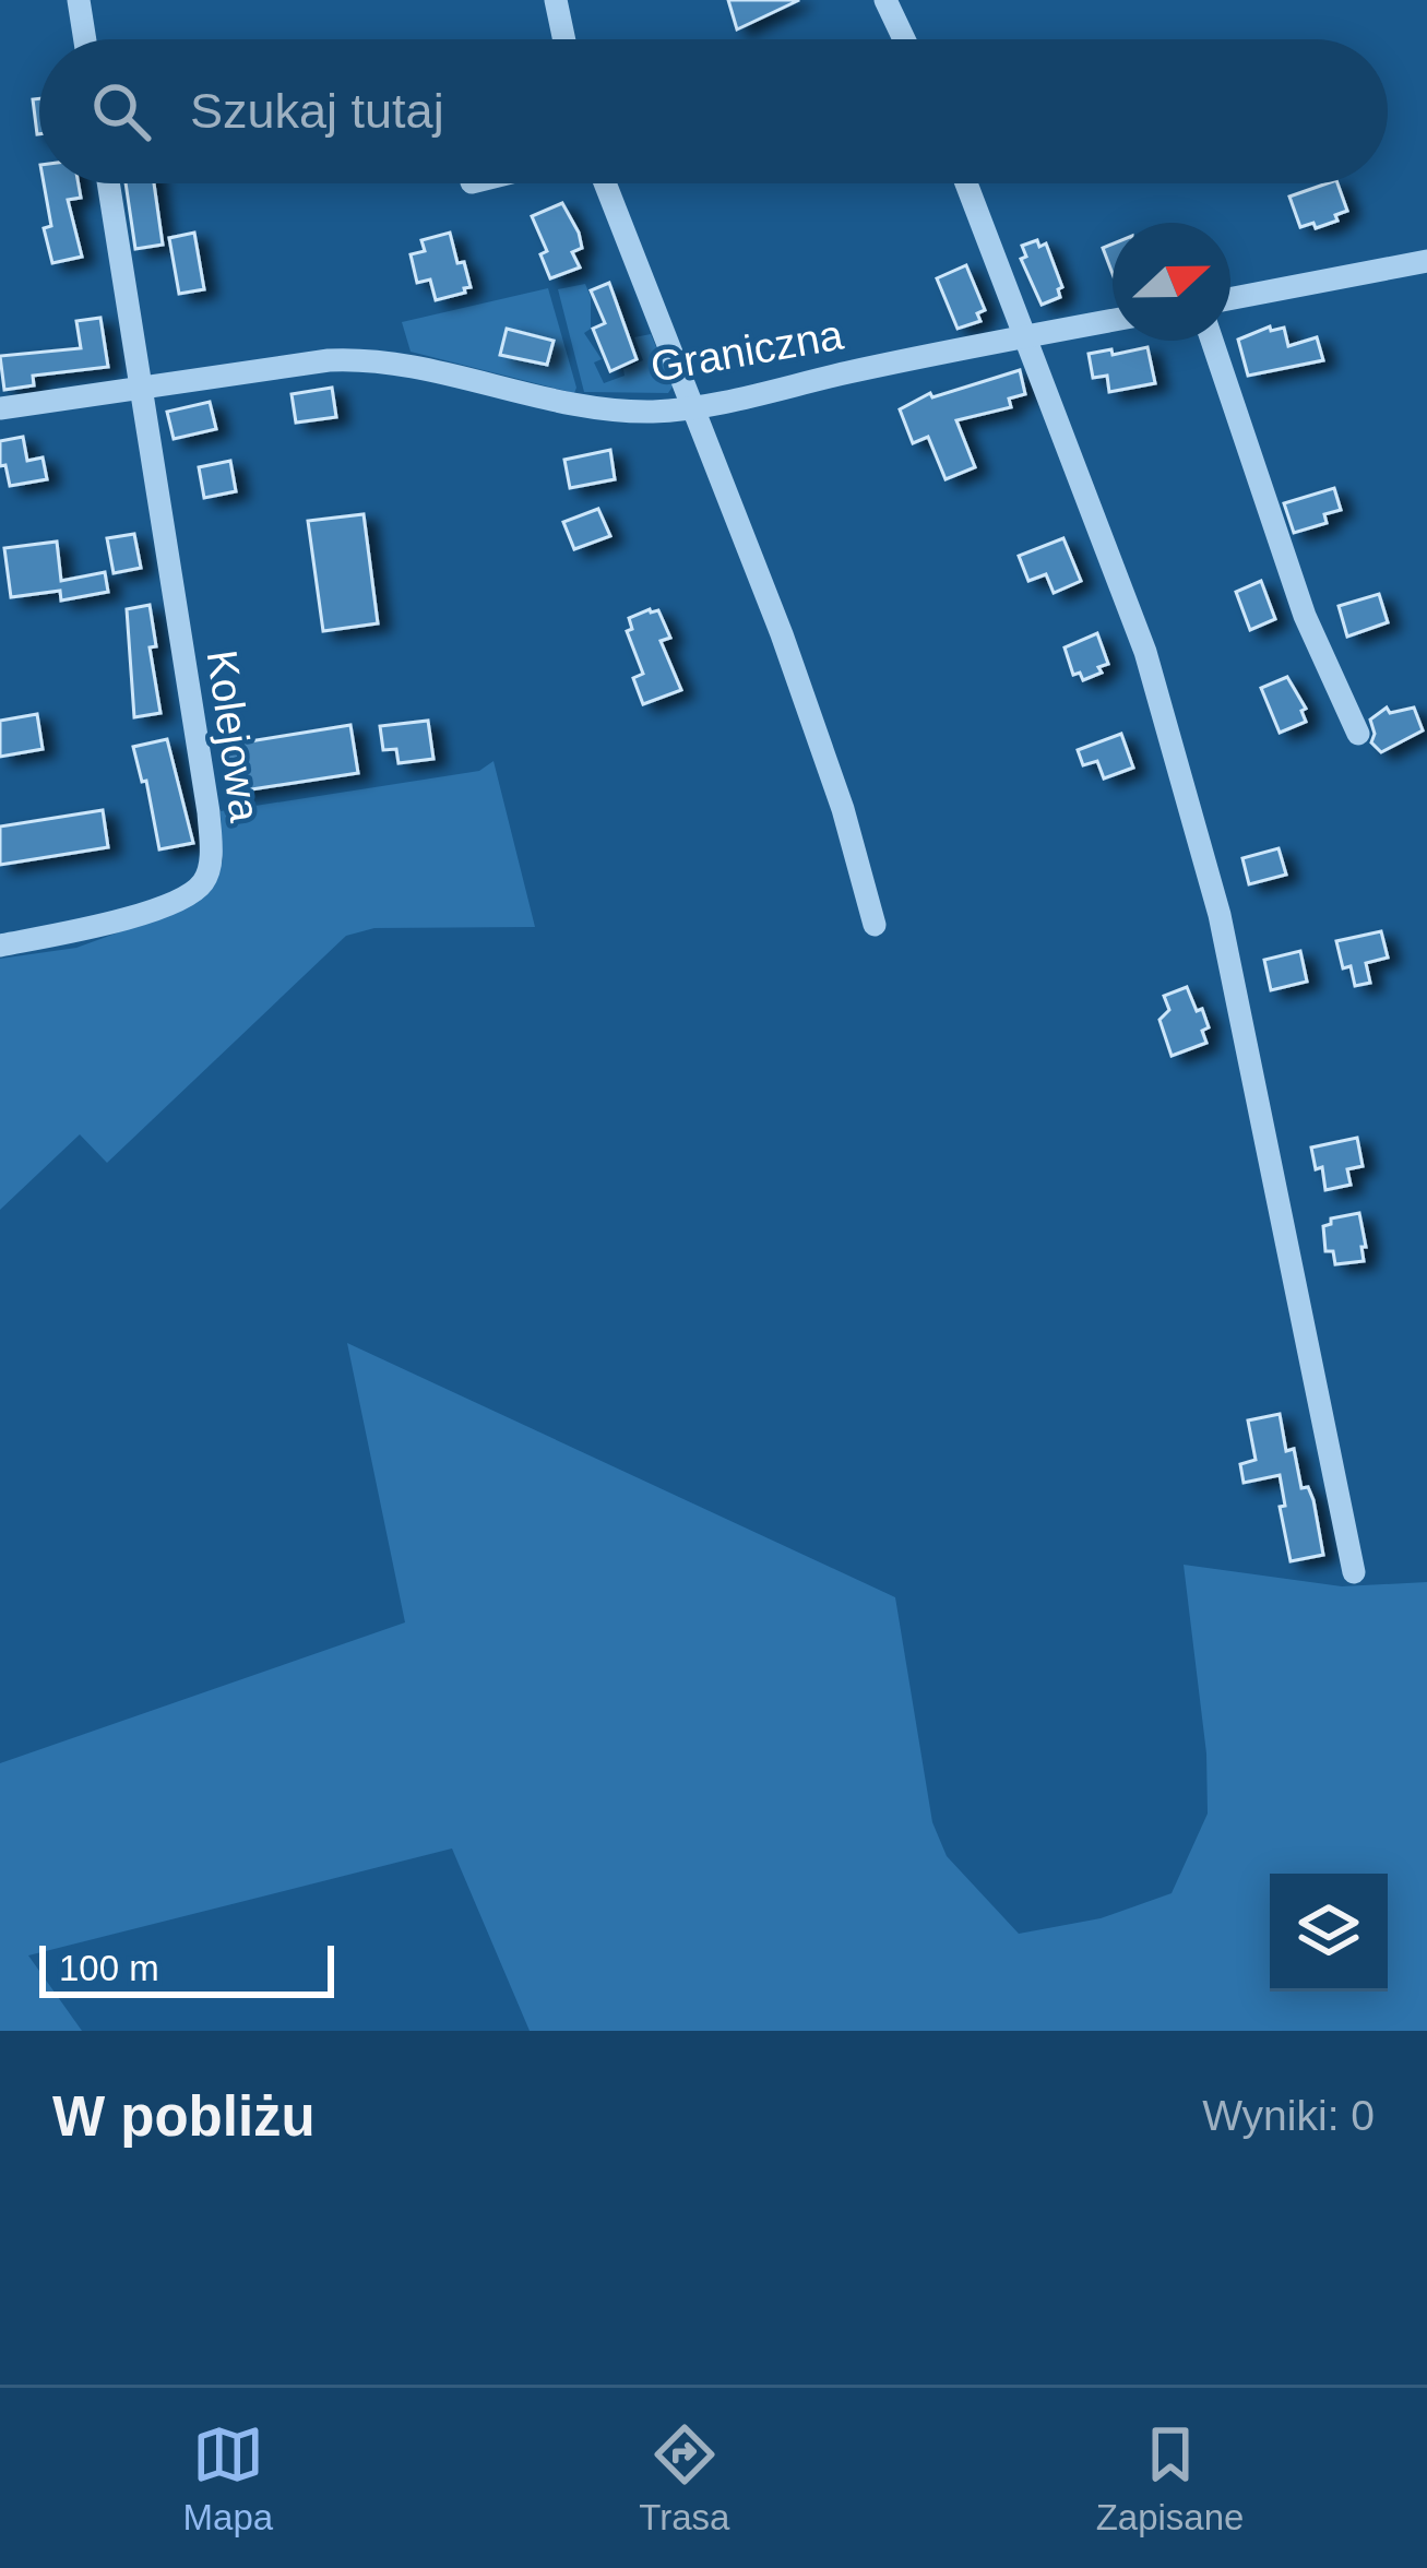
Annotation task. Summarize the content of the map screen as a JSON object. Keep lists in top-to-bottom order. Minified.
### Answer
{"streets":{"street":["Graniczna","Kolejowa"]},"crossings":[["Graniczna","Kolejowa"]],"scale_bar":"100 m","north":"right","page":{"search":"Szukaj tutaj","scale":"100 m","heading":["W pobliżu","Wyniki: 0"],"nav":["Mapa","Trasa","Zapisane"]}}
